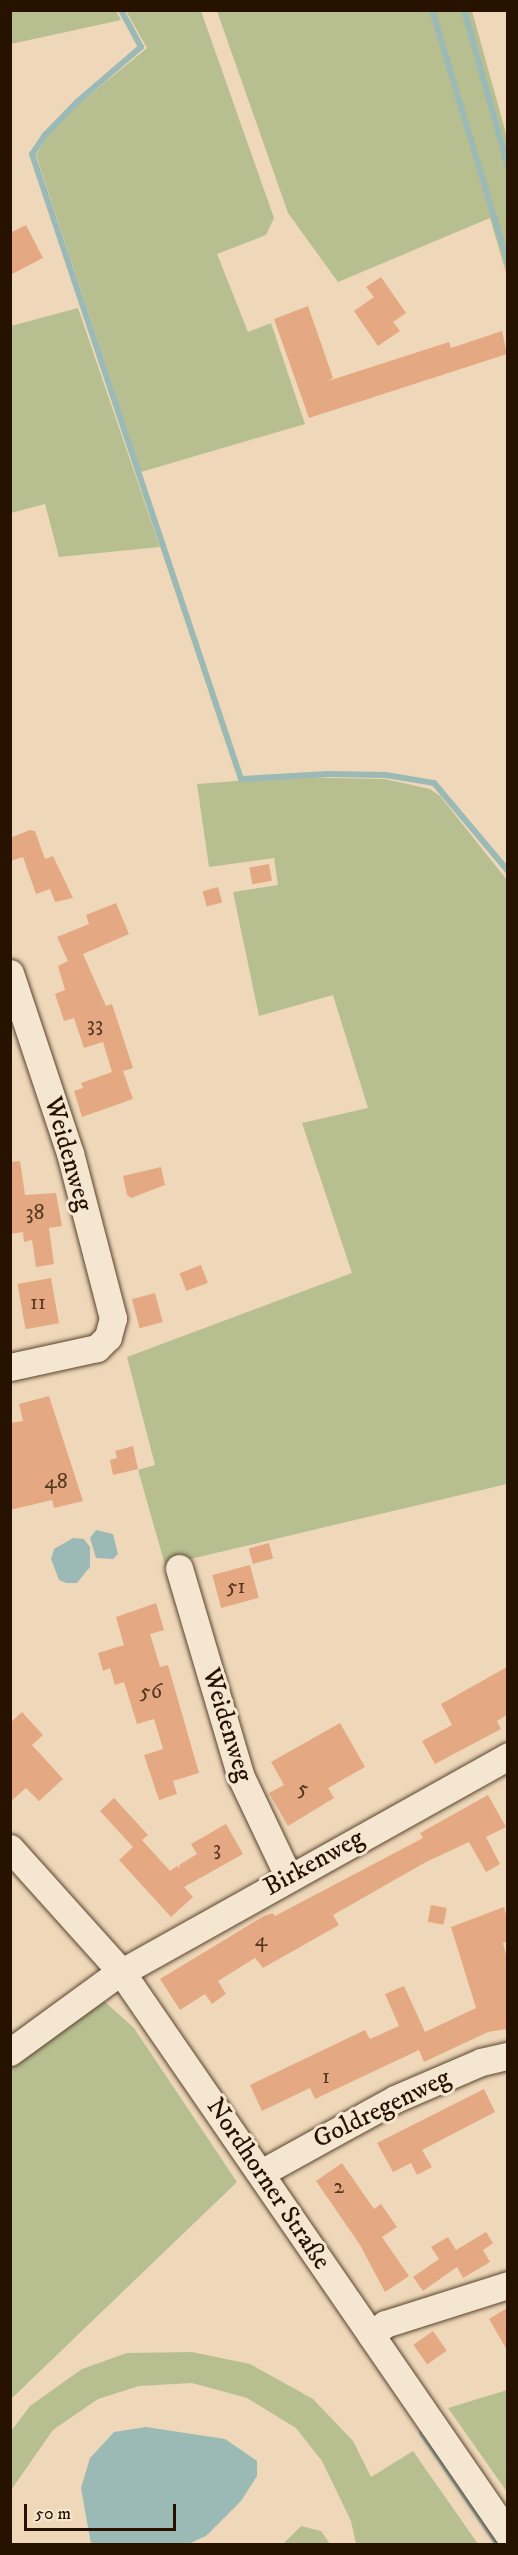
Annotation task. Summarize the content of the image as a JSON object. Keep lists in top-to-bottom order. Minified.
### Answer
{"streets":{"street":["Weidenweg","Birkenweg","Goldregenweg","Nordhorner Straße"]},"crossings":[["Weidenweg","Birkenweg"],["Birkenweg","Nordhorner Straße"],["Goldregenweg","Nordhorner Straße"]],"house_numbers":["33","38","11","48","51","56","5","3","4","1","2"],"scale_bar":"50 m"}
